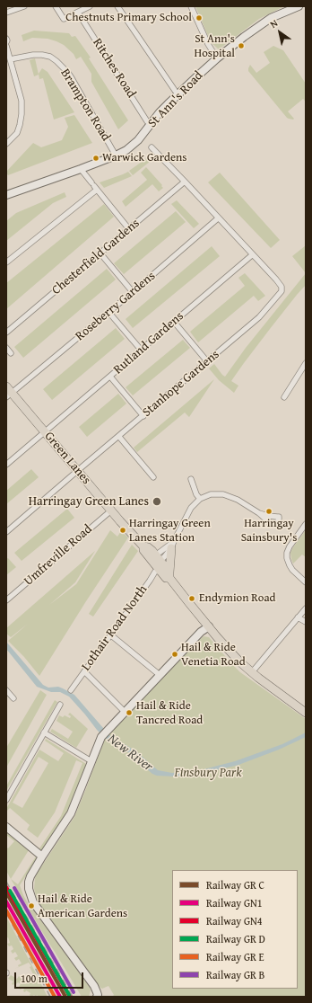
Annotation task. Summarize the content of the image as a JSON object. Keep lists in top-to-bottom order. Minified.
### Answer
{"streets":{"main road":["St Ann's Road","Green Lanes"],"street":["Ritches Road","Brampton Road","Chesterfield Gardens","Roseberry Gardens","Rutland Gardens","Stanhope Gardens","Umfreville Road","Lothair Road North"]},"crossings":[["Ritches Road","St Ann's Road"],["St Ann's Road","Brampton Road"],["Roseberry Gardens","Green Lanes"],["Rutland Gardens","Stanhope Gardens"],["Rutland Gardens","Green Lanes"],["Stanhope Gardens","Green Lanes"],["Green Lanes","Umfreville Road"],["Green Lanes","Lothair Road North"]],"water":["New River"],"parks":["Finsbury Park"],"places":["Chestnuts Primary School","St Ann's Hospital","Warwick Gardens","Harringay Green Lanes","Harringay Sainsbury's","Harringay Green Lanes Station","Endymion Road","Hail & Ride Venetia Road","Hail & Ride Tancred Road","Hail & Ride American Gardens"],"lines":["rail line GN4","rail line GN1"],"legend":["Railway GR C","Railway GN1","Railway GN4","Railway GR D","Railway GR E","Railway GR B"],"scale_bar":"100 m","north":"top left"}
